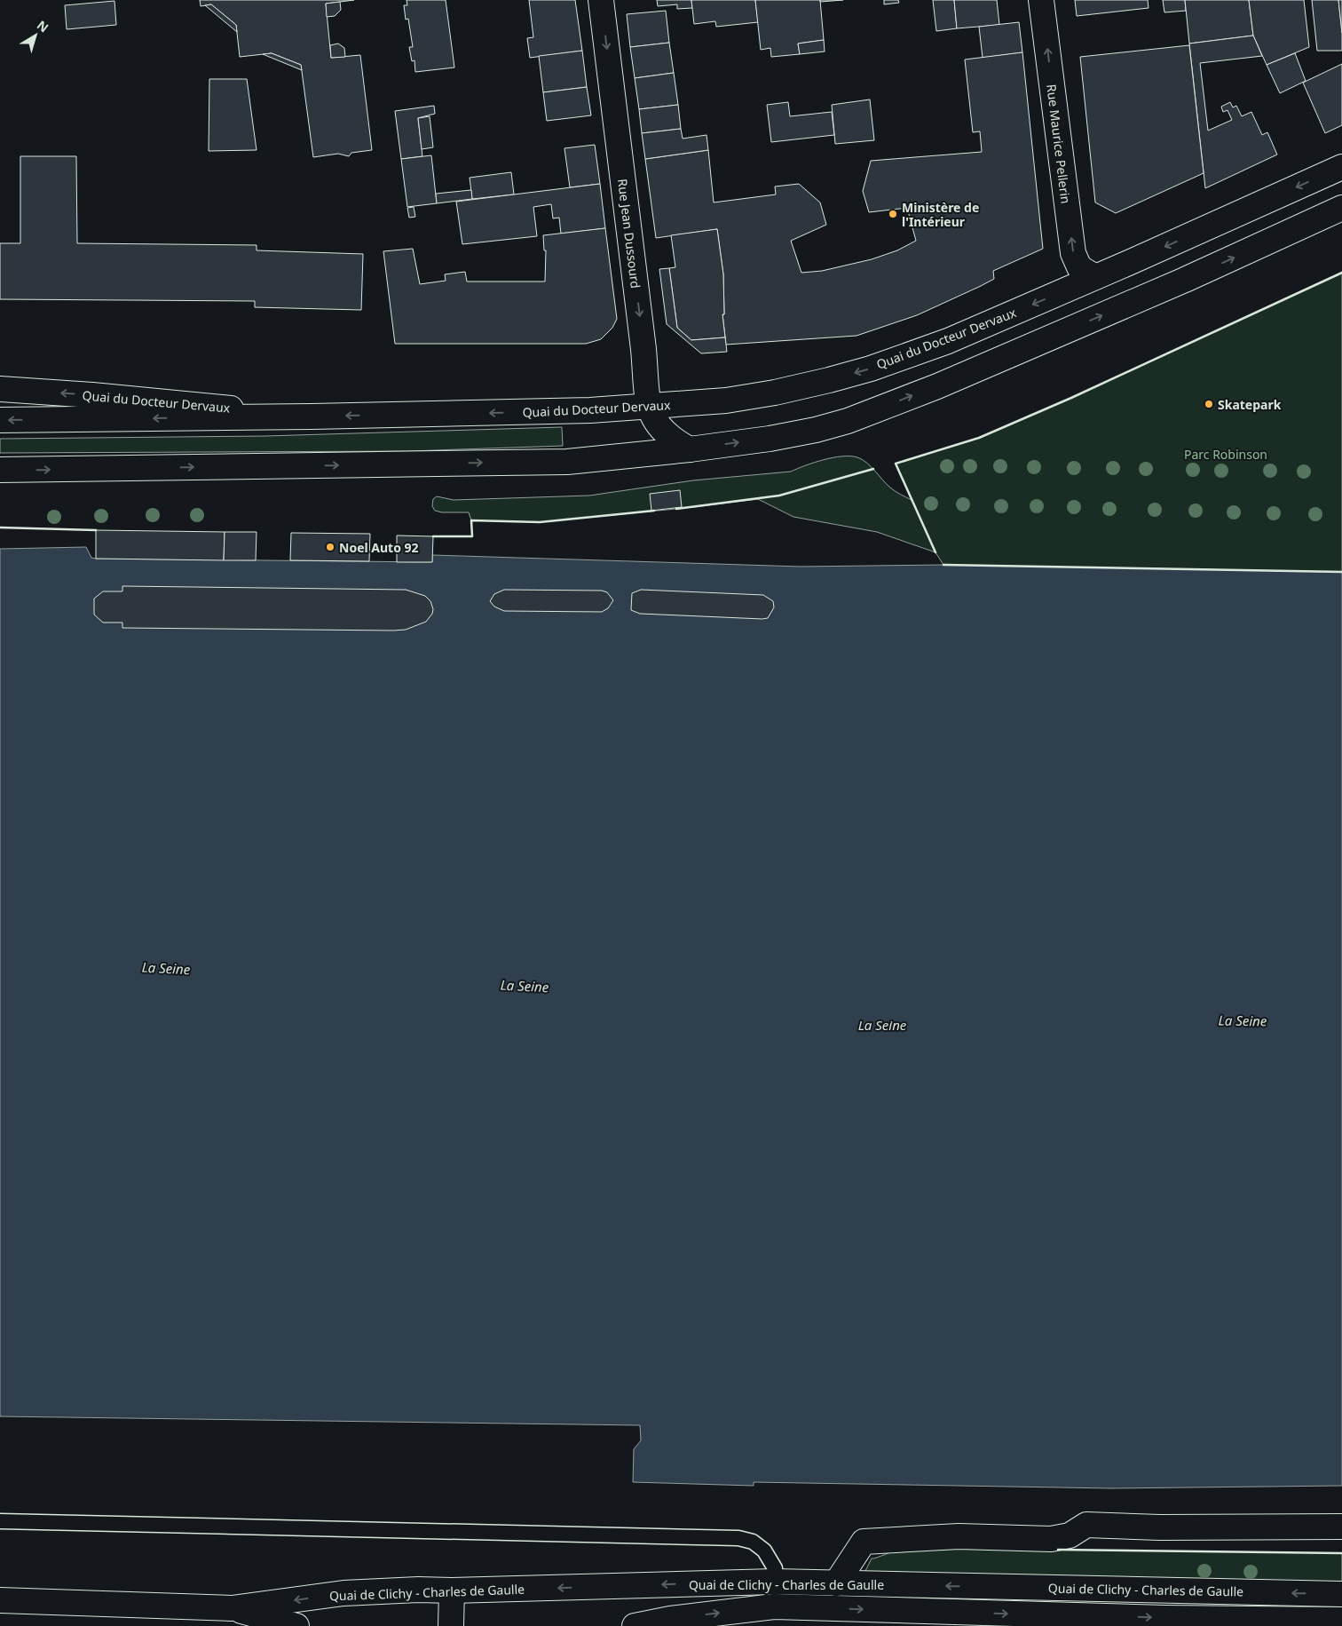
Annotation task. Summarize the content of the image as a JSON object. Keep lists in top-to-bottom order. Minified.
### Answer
{"streets":{"main road":["Rue Maurice Pellerin","Rue Jean Dussourd","Quai du Docteur Dervaux","Quai de Clichy - Charles de Gaulle"]},"crossings":[["Rue Maurice Pellerin","Quai du Docteur Dervaux"],["Rue Jean Dussourd","Quai du Docteur Dervaux"]],"one_way":["Rue Maurice Pellerin","Rue Jean Dussourd"],"water":["La Seine"],"parks":["Parc Robinson"],"places":["Ministère de l'Intérieur","Skatepark","Noel Auto 92"],"north":"top right"}
